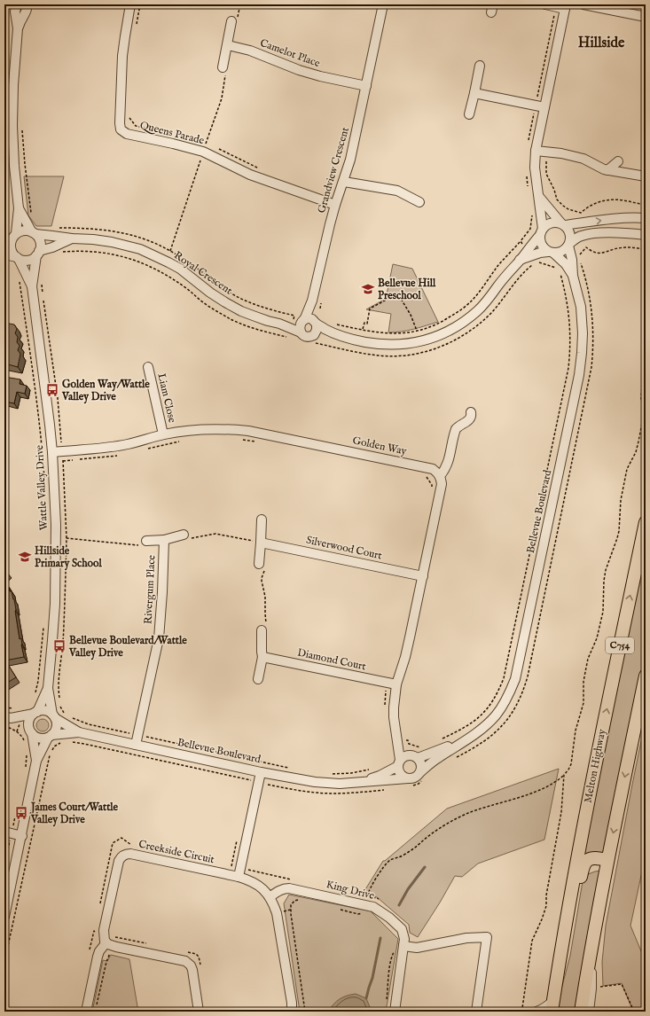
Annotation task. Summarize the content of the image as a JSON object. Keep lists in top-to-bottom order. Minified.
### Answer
{"streets":{"highway":["C754","Melton Highway"],"street":["Camelot Place","Queens Parade","Grandview Crescent","Royal Crescent","Liam Close","Golden Way","Wattle Valley Drive","Bellevue Boulevard","Silverwood Court","Rivergum Place","Diamond Court","Creekside Circuit","King Drive"]},"crossings":[["Camelot Place","Grandview Crescent"],["Queens Parade","Grandview Crescent"],["Grandview Crescent","Royal Crescent"],["Royal Crescent","Wattle Valley Drive"],["Liam Close","Golden Way"],["Golden Way","Wattle Valley Drive"],["Wattle Valley Drive","Bellevue Boulevard"],["Bellevue Boulevard","Rivergum Place"],["Creekside Circuit","King Drive"]],"districts":["Hillside"],"places":{"school or university":["Bellevue Hill Preschool","Hillside Primary School"],"bus stop":["Golden Way/Wattle Valley Drive","Bellevue Boulevard/Wattle Valley Drive","James Court/Wattle Valley Drive"]}}
